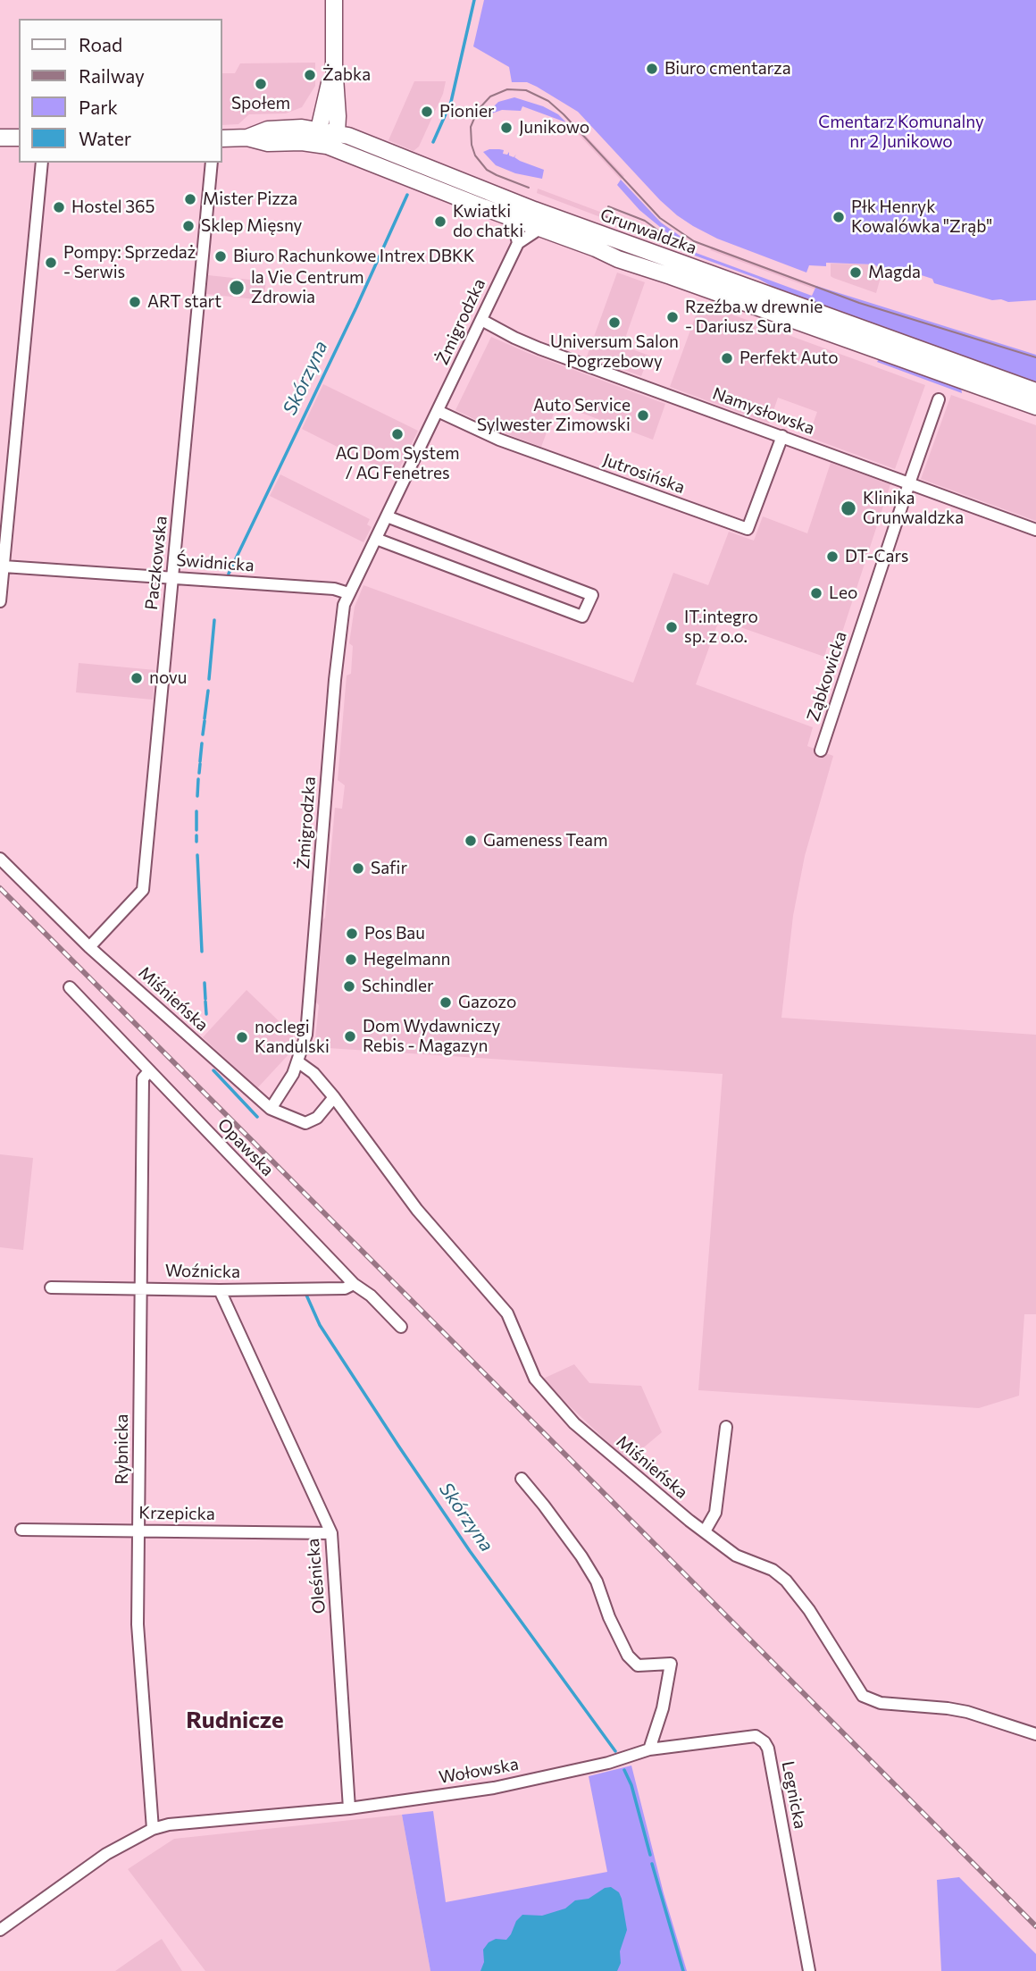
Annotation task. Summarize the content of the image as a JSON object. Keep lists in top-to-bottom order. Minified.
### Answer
{"streets":{"street":["Grunwaldzka","Żmigrodzka","Namysłowska","Jutrosińska","Paczkowska","Świdnicka","Ząbkowicka","Miśnieńska","Opawska","Woźnicka","Rybnicka","Krzepicka","Oleśnicka","Wołowska","Legnicka"]},"crossings":[["Żmigrodzka","Namysłowska"],["Żmigrodzka","Jutrosińska"],["Żmigrodzka","Świdnicka"],["Żmigrodzka","Miśnieńska"],["Namysłowska","Jutrosińska"],["Namysłowska","Ząbkowicka"],["Paczkowska","Świdnicka"],["Paczkowska","Miśnieńska"],["Opawska","Woźnicka"],["Opawska","Rybnicka"],["Woźnicka","Rybnicka"],["Woźnicka","Oleśnicka"],["Rybnicka","Krzepicka"],["Rybnicka","Wołowska"],["Krzepicka","Oleśnicka"],["Oleśnicka","Wołowska"],["Wołowska","Legnicka"]],"districts":["Rudnicze"],"water":["Skórzyna"],"parks":["Cmentarz Komunalny nr 2 Junikowo"],"places":["Biuro cmentarza","Żabka","Społem","Pionier","Junikowo","Mister Pizza","Hostel 365","Płk Henryk Kowalówka \"Zrąb\"","Kwiatki do chatki","Sklep Mięsny","Biuro Rachunkowe Intrex DBKK","Pompy: Sprzedaż - Serwis","Magda","la Vie Centrum Zdrowia","ART start","Rzeźba w drewnie - Dariusz Sura","Universum Salon Pogrzebowy","Perfekt Auto","Auto Service Sylwester Zimowski","AG Dom System / AG Fenetres","Klinika Grunwaldzka","DT-Cars","Leo","IT.integro sp. z o.o.","novu","Gameness Team","Safir","Pos Bau","Hegelmann","Schindler","Gazozo","Dom Wydawniczy Rebis - Magazyn","noclegi Kandulski"],"legend":["Road","Railway","Park","Water"]}
